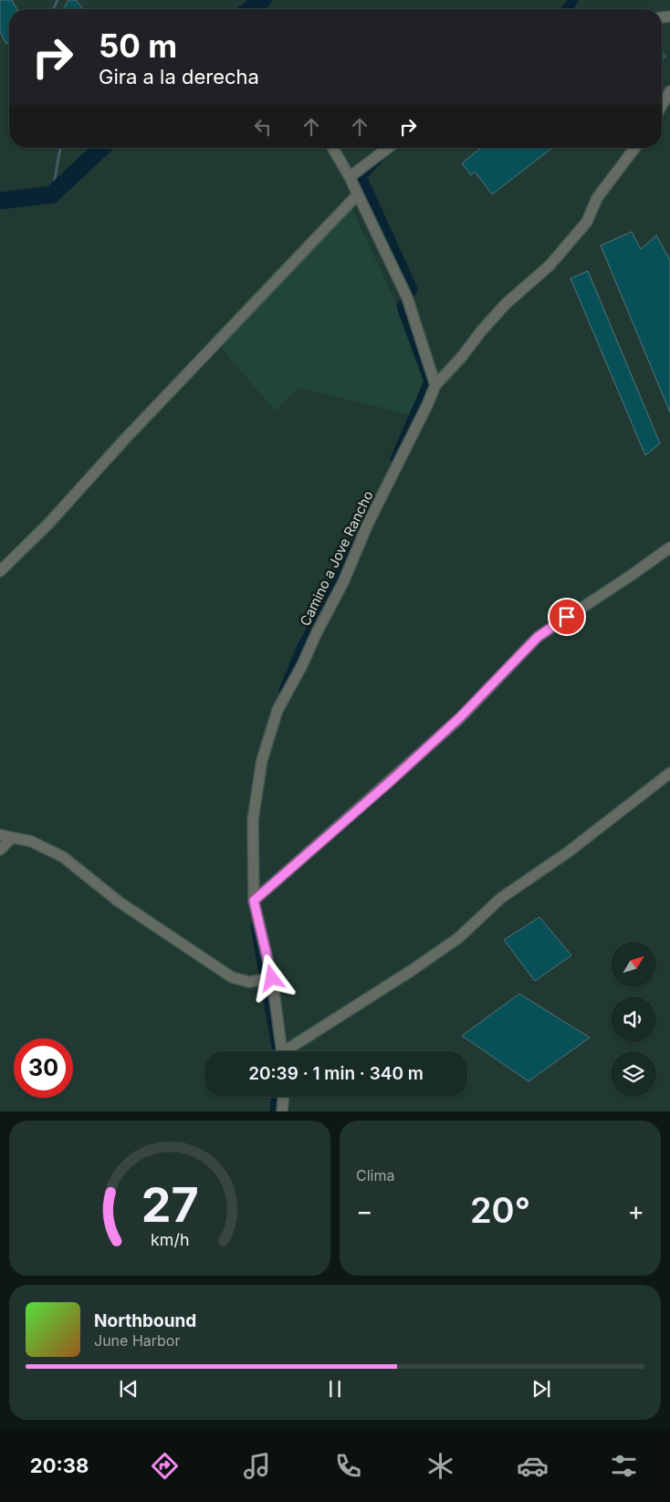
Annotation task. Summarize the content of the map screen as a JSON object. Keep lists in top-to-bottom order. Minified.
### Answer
{"streets":{"street":["Camino a Jove Rancho"]},"north":"top right","page":{"turn":["50 m","Gira a la derecha"],"limit":"30","trip":"20:39 · 1 min · 340 m","tile":"Clima","heat":["−","20°","+"],"song":["Northbound","June Harbor"],"tabs":"20:38","gauge":["27","km/h"]}}
